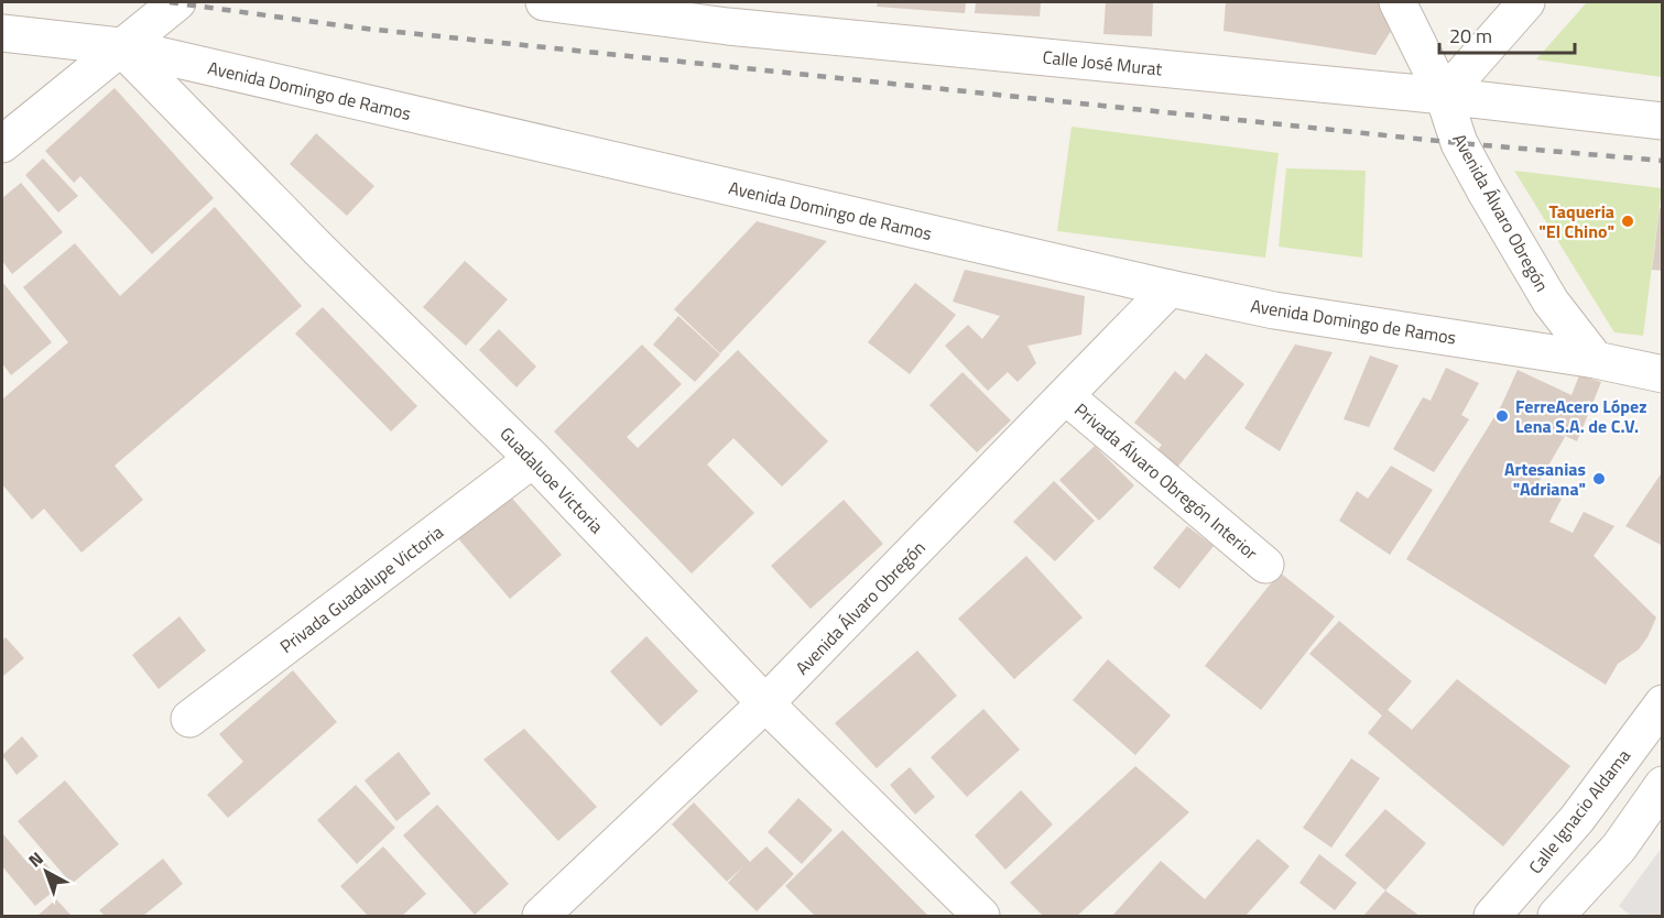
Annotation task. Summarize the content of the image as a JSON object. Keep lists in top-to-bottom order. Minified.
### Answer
{"streets":{"street":["Calle José Murat","Avenida Domingo de Ramos","Avenida Álvaro Obregón","Guadaluoe Victoria","Privada Álvaro Obregón Interior","Privada Guadalupe Victoria","Calle Ignacio Aldama"]},"crossings":[["Calle José Murat","Avenida Álvaro Obregón"],["Avenida Domingo de Ramos","Avenida Álvaro Obregón"],["Avenida Domingo de Ramos","Guadaluoe Victoria"],["Avenida Álvaro Obregón","Guadaluoe Victoria"],["Avenida Álvaro Obregón","Privada Álvaro Obregón Interior"],["Guadaluoe Victoria","Privada Guadalupe Victoria"]],"places":["Taqueria \"El Chino\"","FerreAcero López Lena S.A. de C.V.","Artesanias \"Adriana\""],"scale_bar":"20 m","north":"top left"}
